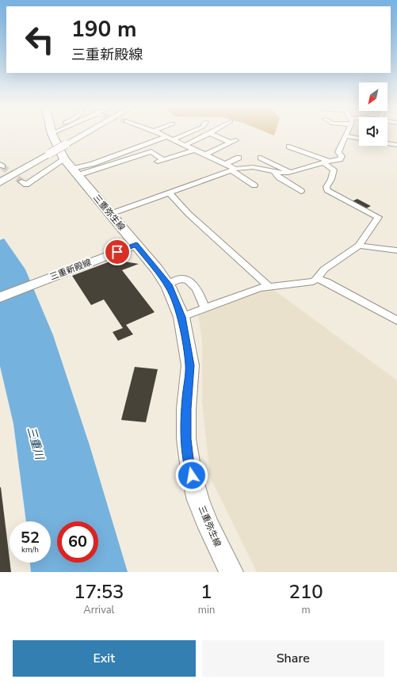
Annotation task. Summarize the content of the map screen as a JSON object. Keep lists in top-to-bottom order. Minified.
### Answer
{"streets":{"main road":["三重弥生線","三重新殿線"]},"crossings":[["三重弥生線","三重新殿線"]],"water":["三重川"],"north":"bottom left","page":{"turn":["190 m","三重新殿線"],"speed":"52 km/h","limit":"60","eta":["17:53","Arrival","1","min","210","m"],"buttons":["Exit","Share"]}}
